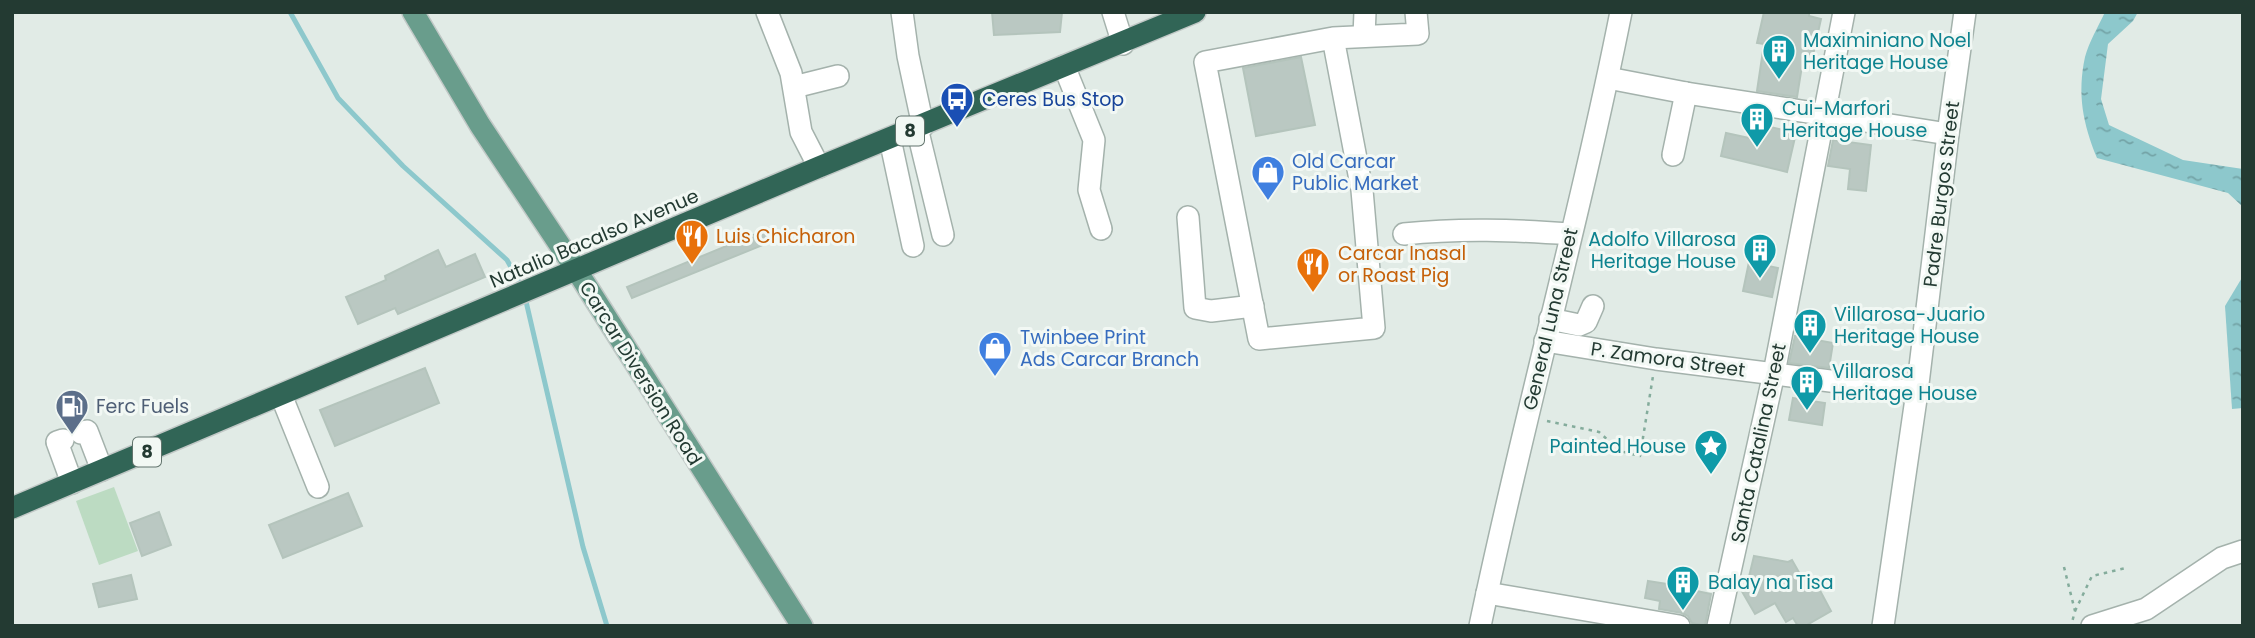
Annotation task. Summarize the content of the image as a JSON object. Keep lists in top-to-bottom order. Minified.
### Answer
{"streets":{"highway":["8","Natalio Bacalso Avenue"],"main road":["Carcar Diversion Road"],"street":["Padre Burgos Street","General Luna Street","P. Zamora Street","Santa Catalina Street"]},"crossings":[["Padre Burgos Street","P. Zamora Street"],["Natalio Bacalso Avenue","Carcar Diversion Road"],["General Luna Street","P. Zamora Street"],["P. Zamora Street","Santa Catalina Street"]],"places":{"building":["Maximiniano Noel Heritage House","Cui-Marfori Heritage House","Adolfo Villarosa Heritage House","Villarosa-Juario Heritage House","Villarosa Heritage House","Balay na Tisa"],"bus stop":["Ceres Bus Stop"],"shop":["Old Carcar Public Market","Twinbee Print Ads Carcar Branch"],"restaurant":["Luis Chicharon","Carcar Inasal or Roast Pig"],"fuel station":["Ferc Fuels"],"place":["Painted House"]}}
